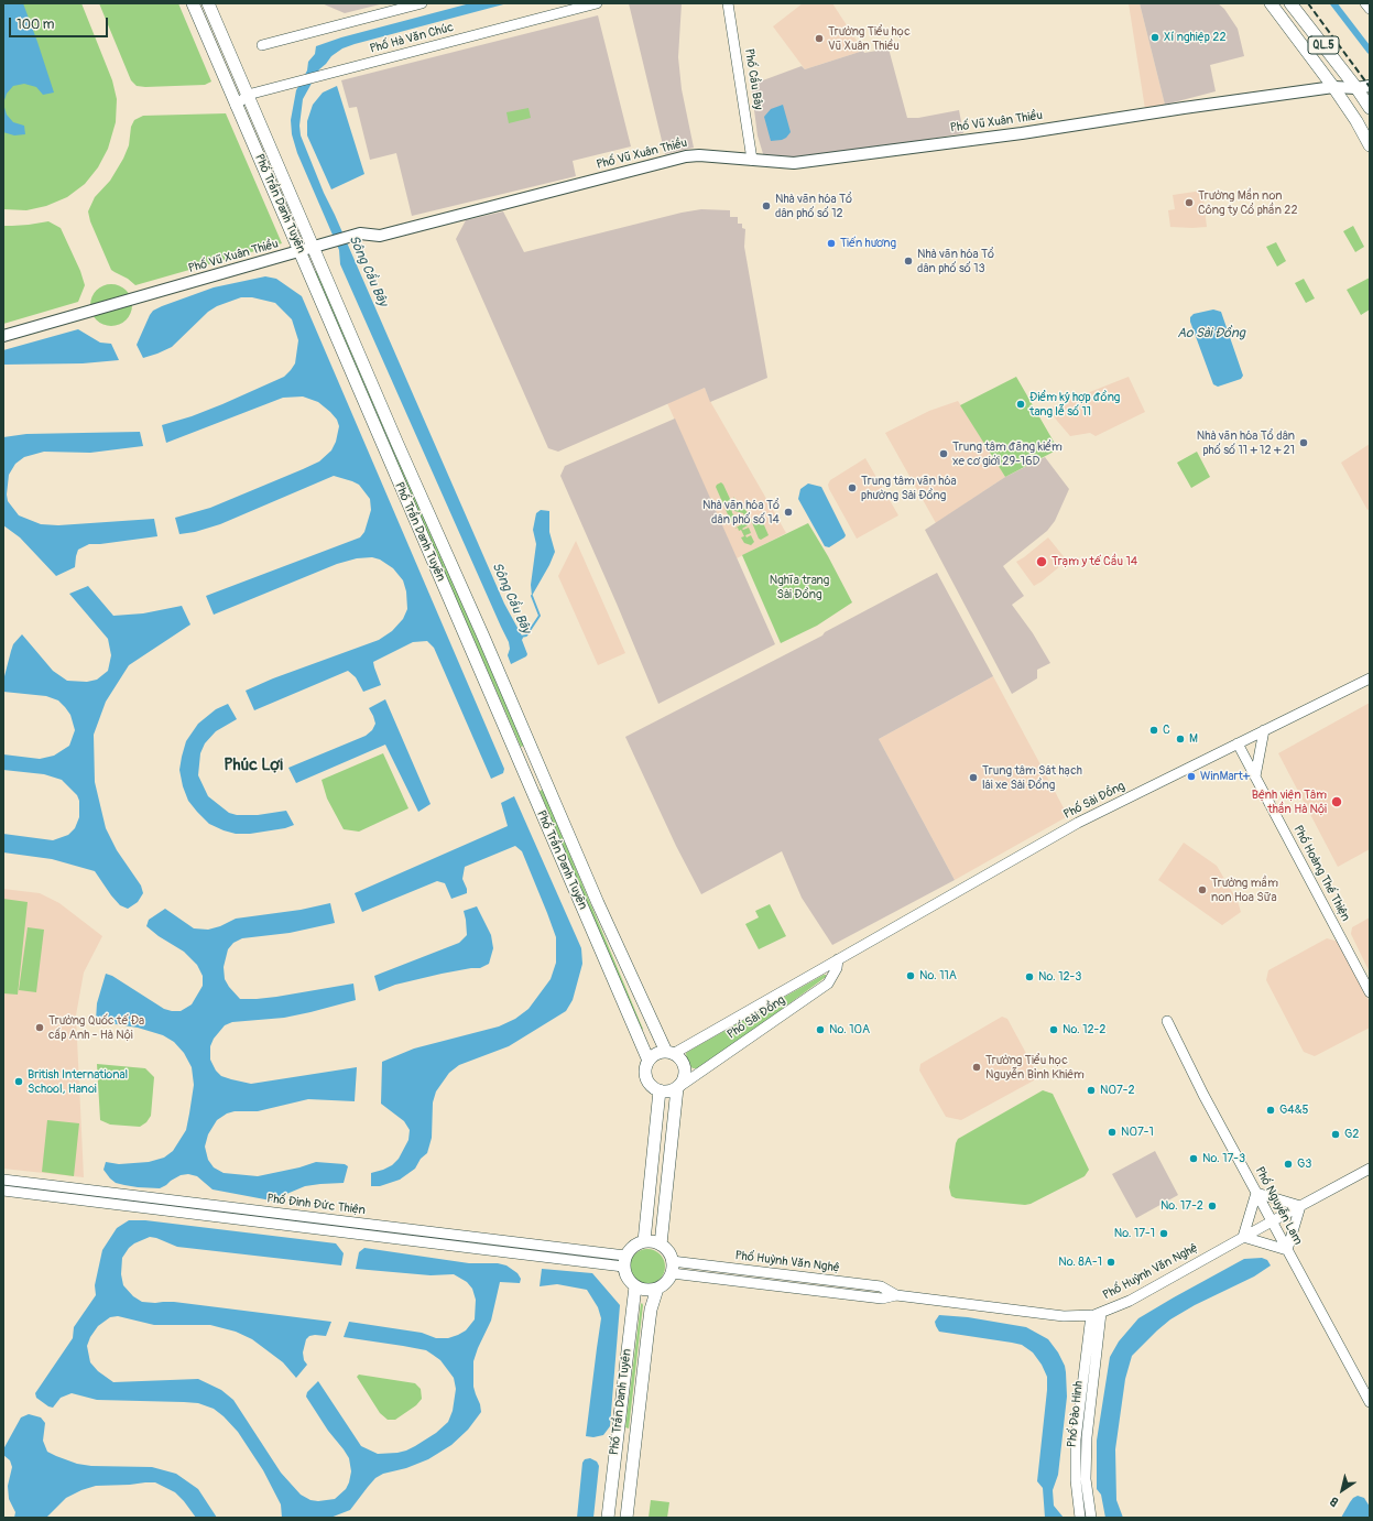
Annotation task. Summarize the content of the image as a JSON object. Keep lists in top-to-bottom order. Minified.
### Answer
{"streets":{"main road":["QL.5","Phố Vũ Xuân Thiều","Phố Trần Danh Tuyên"],"street":["Phố Hà Văn Chúc","Phố Cầu Bây","Phố Sài Đồng","Phố Hoàng Thế Thiện","Phố Đinh Đức Thiện","Phố Nguyễn Lam","Phố Huỳnh Văn Nghệ","Phố Đào Hinh"]},"crossings":[["Phố Hà Văn Chúc","Phố Trần Danh Tuyên"],["QL.5","Phố Vũ Xuân Thiều"],["Phố Cầu Bây","Phố Vũ Xuân Thiều"],["Phố Vũ Xuân Thiều","Phố Trần Danh Tuyên"],["Phố Trần Danh Tuyên","Phố Sài Đồng"],["Phố Trần Danh Tuyên","Phố Đinh Đức Thiện"],["Phố Trần Danh Tuyên","Phố Huỳnh Văn Nghệ"],["Phố Sài Đồng","Phố Hoàng Thế Thiện"],["Phố Đinh Đức Thiện","Phố Huỳnh Văn Nghệ"],["Phố Nguyễn Lam","Phố Huỳnh Văn Nghệ"],["Phố Huỳnh Văn Nghệ","Phố Đào Hinh"]],"districts":["Phúc Lợi"],"water":["Sông Cầu Bây","Ao Sài Đồng"],"parks":["Nghĩa trang Sài Đồng"],"places":["Xí nghiệp 22","Trường Tiểu học Vũ Xuân Thiều","Trường Mần non Công ty Cổ phần 22","Nhà văn hóa Tổ dân phố số 12","Tiến hương","Nhà văn hóa Tổ dân phố số 13","Điểm ký hợp đồng tang lễ số 11","Nhà văn hóa Tổ dân phố số 11 + 12 + 21","Trung tâm đăng kiểm xe cơ giới 29-16D","Trung tâm văn hóa phường Sài Đồng","Nhà văn hóa Tổ dân phố số 14","Trạm y tế Cầu 14","C","M","WinMart+","Trung tâm Sát hạch lái xe Sài Đồng","Bệnh viện Tâm thần Hà Nội","Trường mầm non Hoa Sữa","No. 11A","No. 12-3","Trường Quốc tế Đa cấp Anh - Hà Nội","No. 10A","No. 12-2","Trường Tiểu học Nguyễn Bỉnh Khiêm","British International School, Hanoi","N07-2","G4&5","N07-1","G2","No. 17-3","G3","No. 17-2","No. 17-1","No. 8A-1"],"scale_bar":"100 m","north":"bottom left"}
